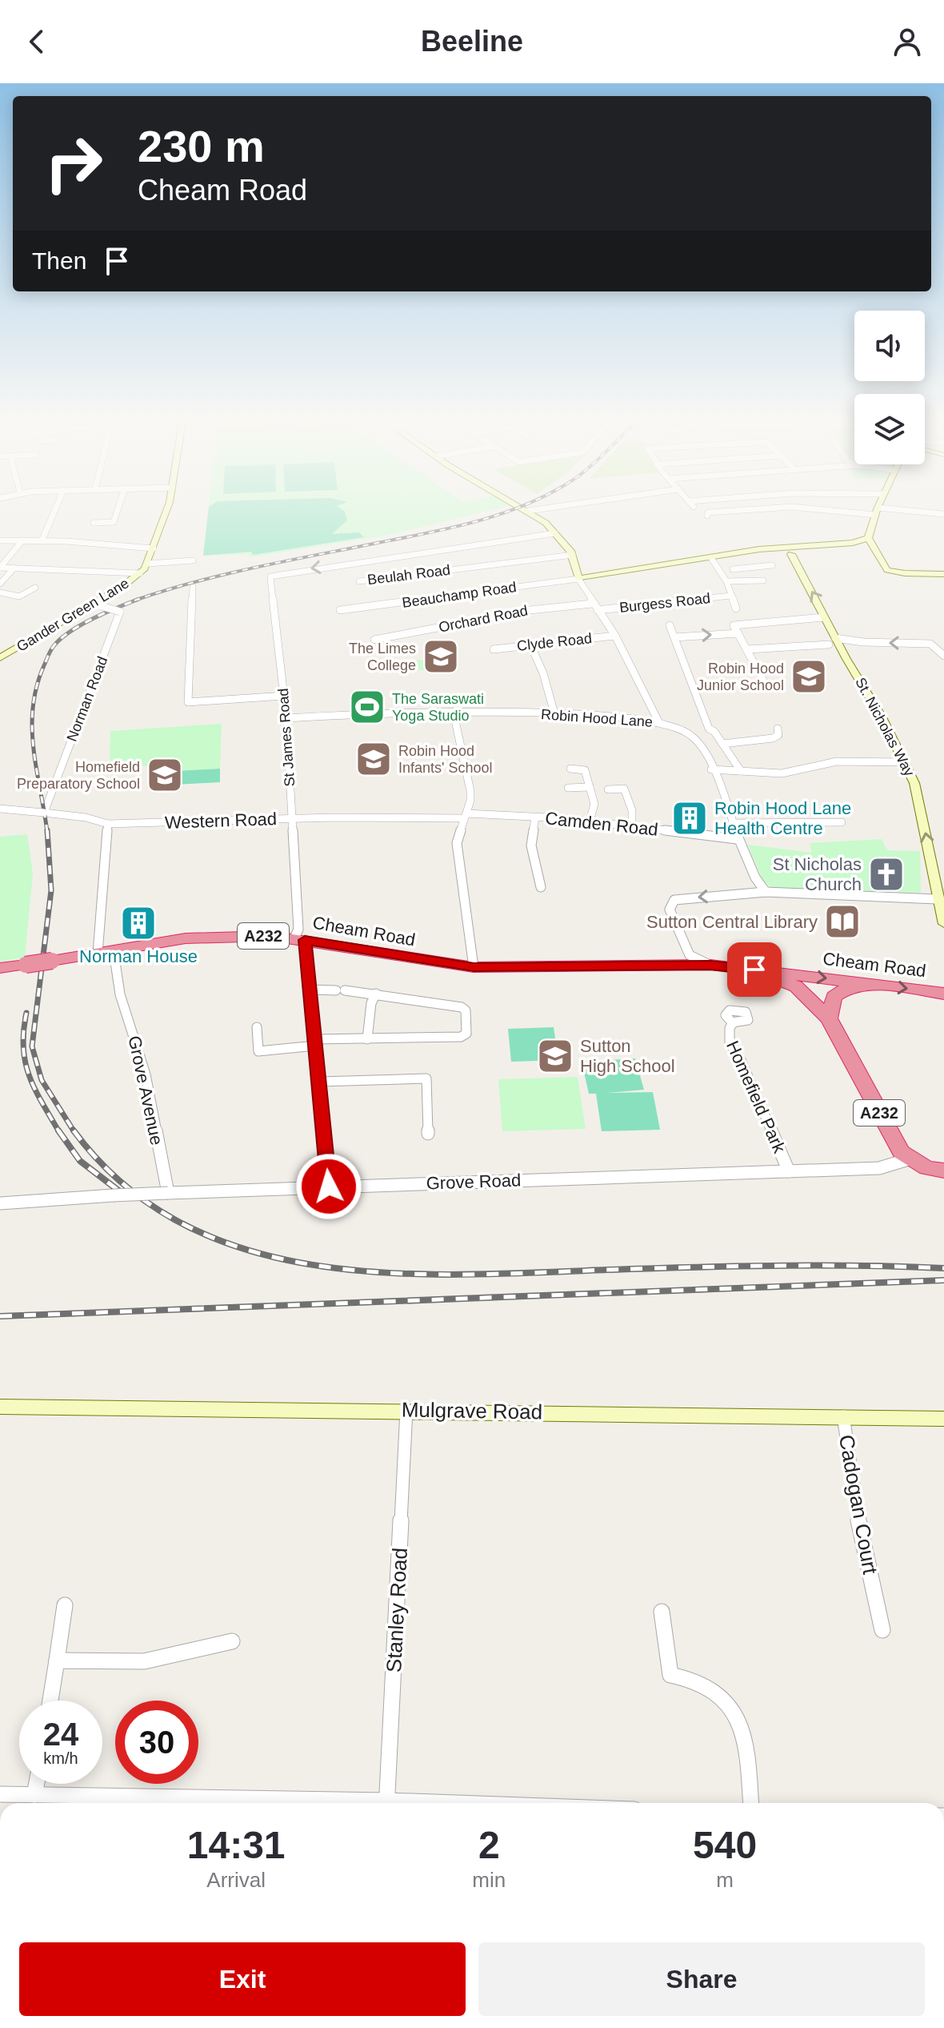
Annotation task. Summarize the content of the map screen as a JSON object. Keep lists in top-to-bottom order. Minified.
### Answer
{"streets":{"highway":["Cheam Road","A232"],"street":["Beulah Road","Beauchamp Road","Burgess Road","Gander Green Lane","Orchard Road","Clyde Road","Norman Road","Robin Hood Lane","St. Nicholas Way","St James Road","Western Road","Camden Road","Grove Avenue","Homefield Park","Grove Road","Mulgrave Road","Cadogan Court","Stanley Road"]},"crossings":[["Gander Green Lane","Norman Road"],["Norman Road","Western Road"],["Robin Hood Lane","St James Road"],["St James Road","Western Road"],["St James Road","Cheam Road"],["St James Road","Grove Road"],["Western Road","Camden Road"],["Cheam Road","A232"],["Cheam Road","Grove Avenue"],["A232","Grove Road"],["Grove Avenue","Grove Road"],["Homefield Park","Grove Road"],["Mulgrave Road","Cadogan Court"],["Mulgrave Road","Stanley Road"]],"places":{"school or university":["The Limes College","Robin Hood Junior School","Robin Hood Infants' School","Homefield Preparatory School","Sutton High School"],"sports":["The Saraswati Yoga Studio"],"building":["Robin Hood Lane Health Centre","Norman House"],"church":["St Nicholas Church"],"library":["Sutton Central Library"]},"page":{"header":"Beeline","turn":["230 m","Cheam Road"],"then":"Then","speed":"24 km/h","limit":"30","eta":["14:31","Arrival","2","min","540","m"],"buttons":["Exit","Share"]}}
